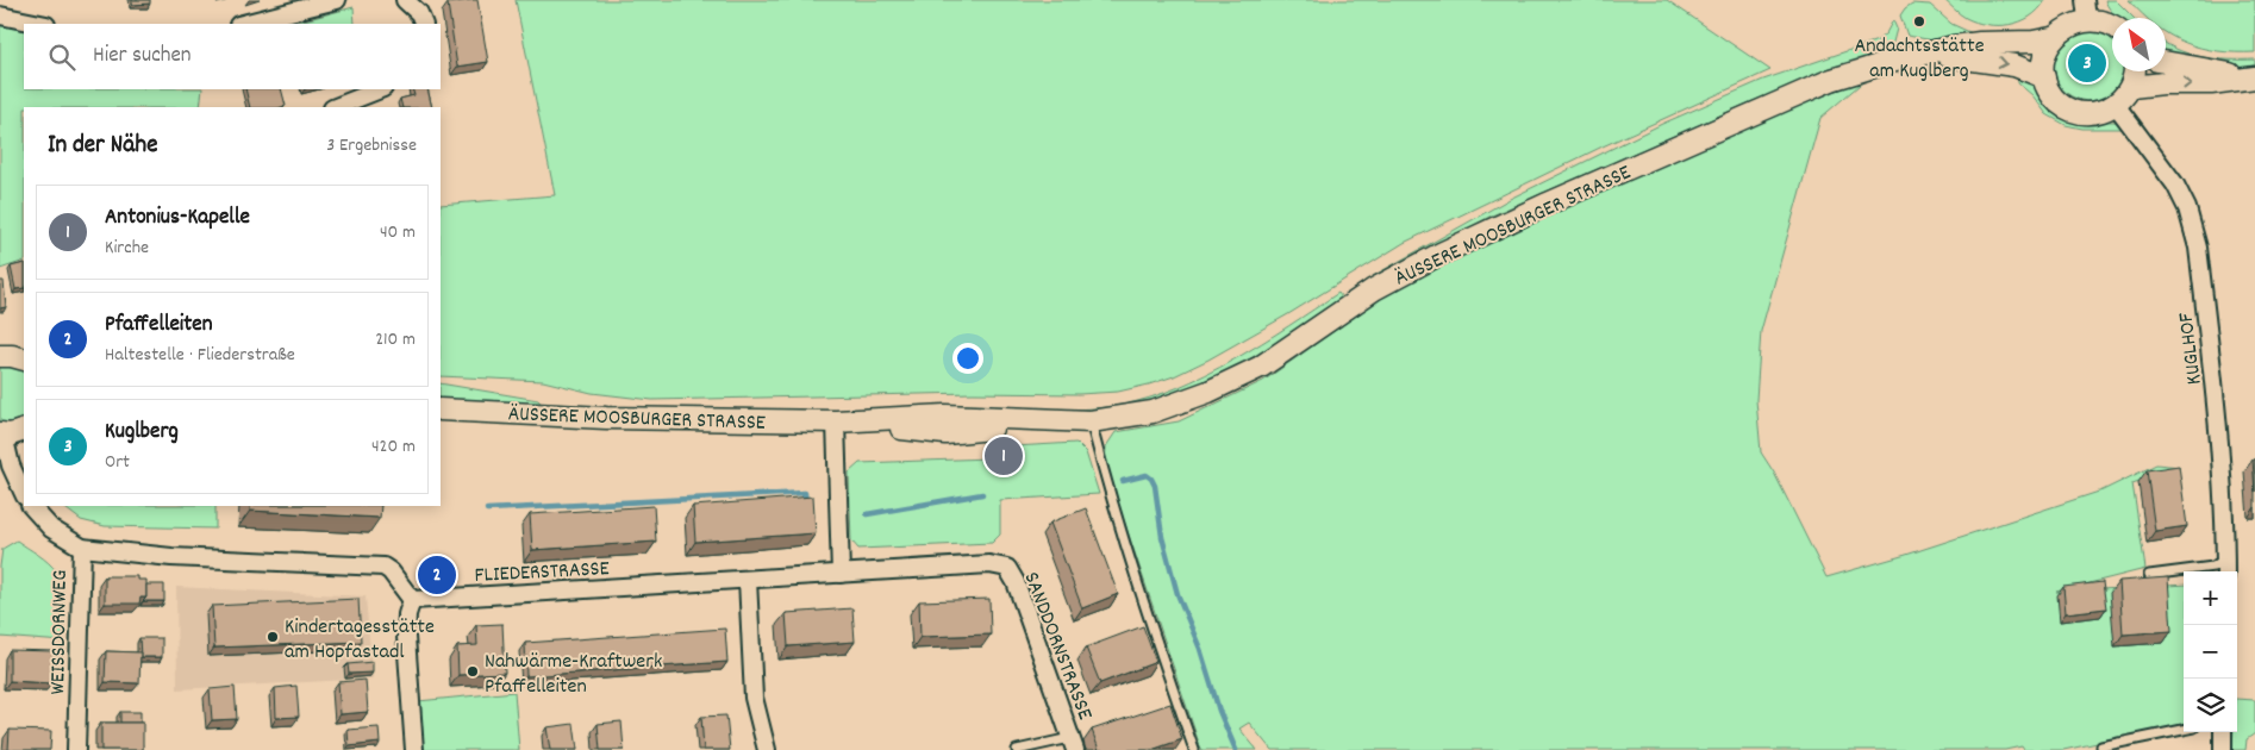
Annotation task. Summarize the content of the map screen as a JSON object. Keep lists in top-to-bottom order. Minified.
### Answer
{"streets":{"street":["ÄUSSERE MOOSBURGER STRASSE","KUGLHOF","FLIEDERSTRASSE","WEISSDORNWEG","SANDDORNSTRASSE"]},"crossings":[["FLIEDERSTRASSE","SANDDORNSTRASSE"]],"places":["Andachtsstätte am Kuglberg","Kindertagesstätte am Hopfastadl","Nahwärme-Kraftwerk Pfaffelleiten"],"north":"top left","page":{"search":"Hier suchen","pins":["3","1","2"],"heading":["In der Nähe","3 Ergebnisse"],"list":[{"mark":"1","name":"Antonius-Kapelle","note":"Kirche","value":"40 m"},{"mark":"2","name":"Pfaffelleiten","note":"Haltestelle · Fliederstraße","value":"210 m"},{"mark":"3","name":"Kuglberg","note":"Ort","value":"420 m"}],"map_buttons":["+","−"]}}
